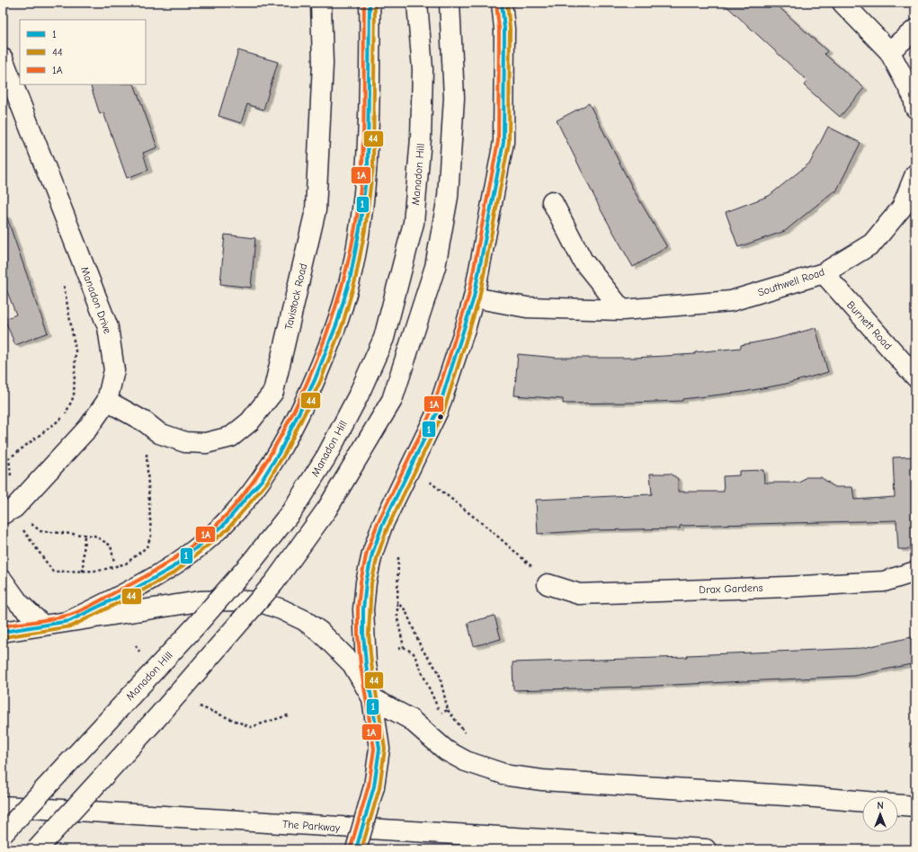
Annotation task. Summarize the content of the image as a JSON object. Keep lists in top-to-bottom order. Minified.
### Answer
{"streets":{"main road":["Manadon Hill","Southwell Road","Tavistock Road","Manadon Drive","Burnett Road","Drax Gardens","The Parkway"]},"crossings":[["Southwell Road","Burnett Road"],["Tavistock Road","Manadon Drive"]],"lines":["transit line 1","transit line 44","transit line 1A"],"legend":["1","44","1A"],"north":"top"}
